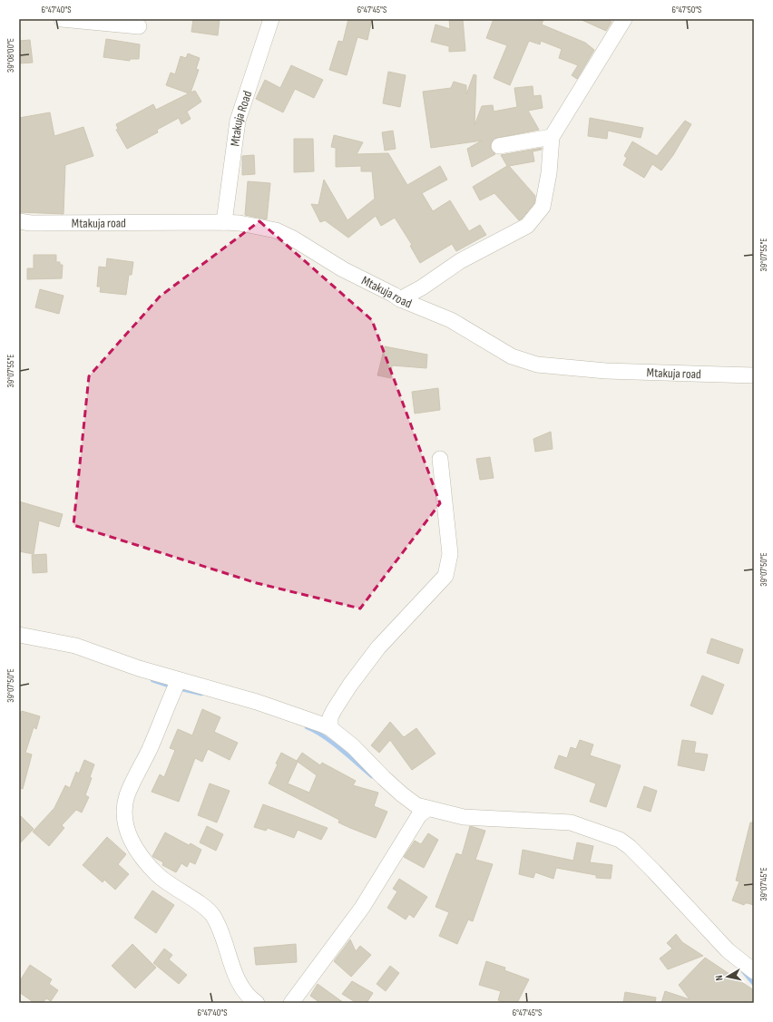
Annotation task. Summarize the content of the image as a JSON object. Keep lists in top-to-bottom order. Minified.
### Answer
{"streets":{"street":["Mtakuja Road","Mtakuja road"]},"crossings":[["Mtakuja Road","Mtakuja road"]],"north":"left","coordinates":["6°47'40\"S","6°47'45\"S","6°47'50\"S","39°08'00\"E","39°07'55\"E","39°07'50\"E","39°07'45\"E"]}
